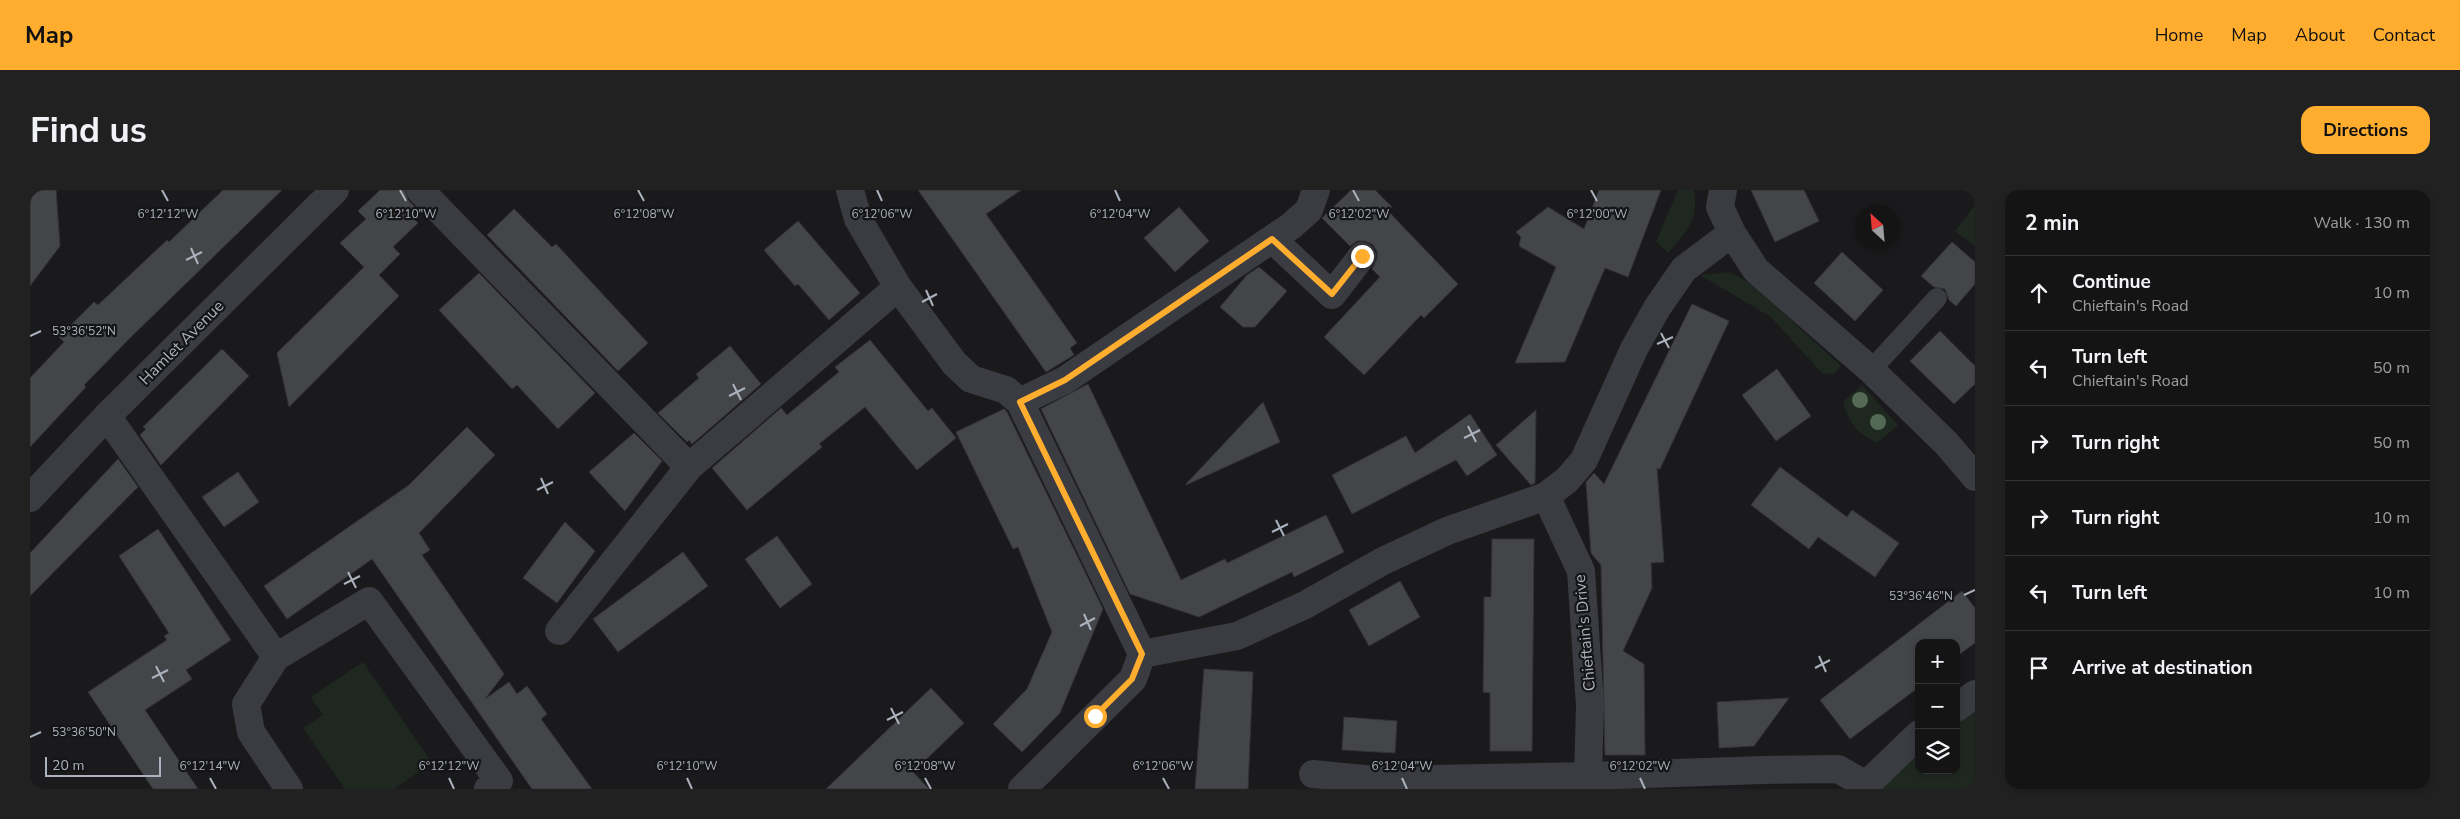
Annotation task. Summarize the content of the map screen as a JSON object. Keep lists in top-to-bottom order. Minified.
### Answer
{"streets":{"street":["Hamlet Avenue","Chieftain's Drive"]},"scale_bar":"20 m","north":"top left","page":{"header":"Map","nav":["Home","Map","About","Contact"],"buttons":"Directions","title":"Find us","heading":["2 min","Walk · 130 m"],"list":[["Continue","Chieftain's Road","10 m"],["Turn left","Chieftain's Road","50 m"],["Turn right","50 m"],["Turn right","10 m"],["Turn left","10 m"],"Arrive at destination"],"map_buttons":["+","−"],"scale":"20 m"},"coordinates":["6°12'12\"W","6°12'02\"W","6°12'00\"W","6°12'10\"W","6°12'08\"W","6°12'06\"W","6°12'04\"W","53°36'52\"N","53°36'46\"N","53°36'50\"N","6°12'14\"W"]}
